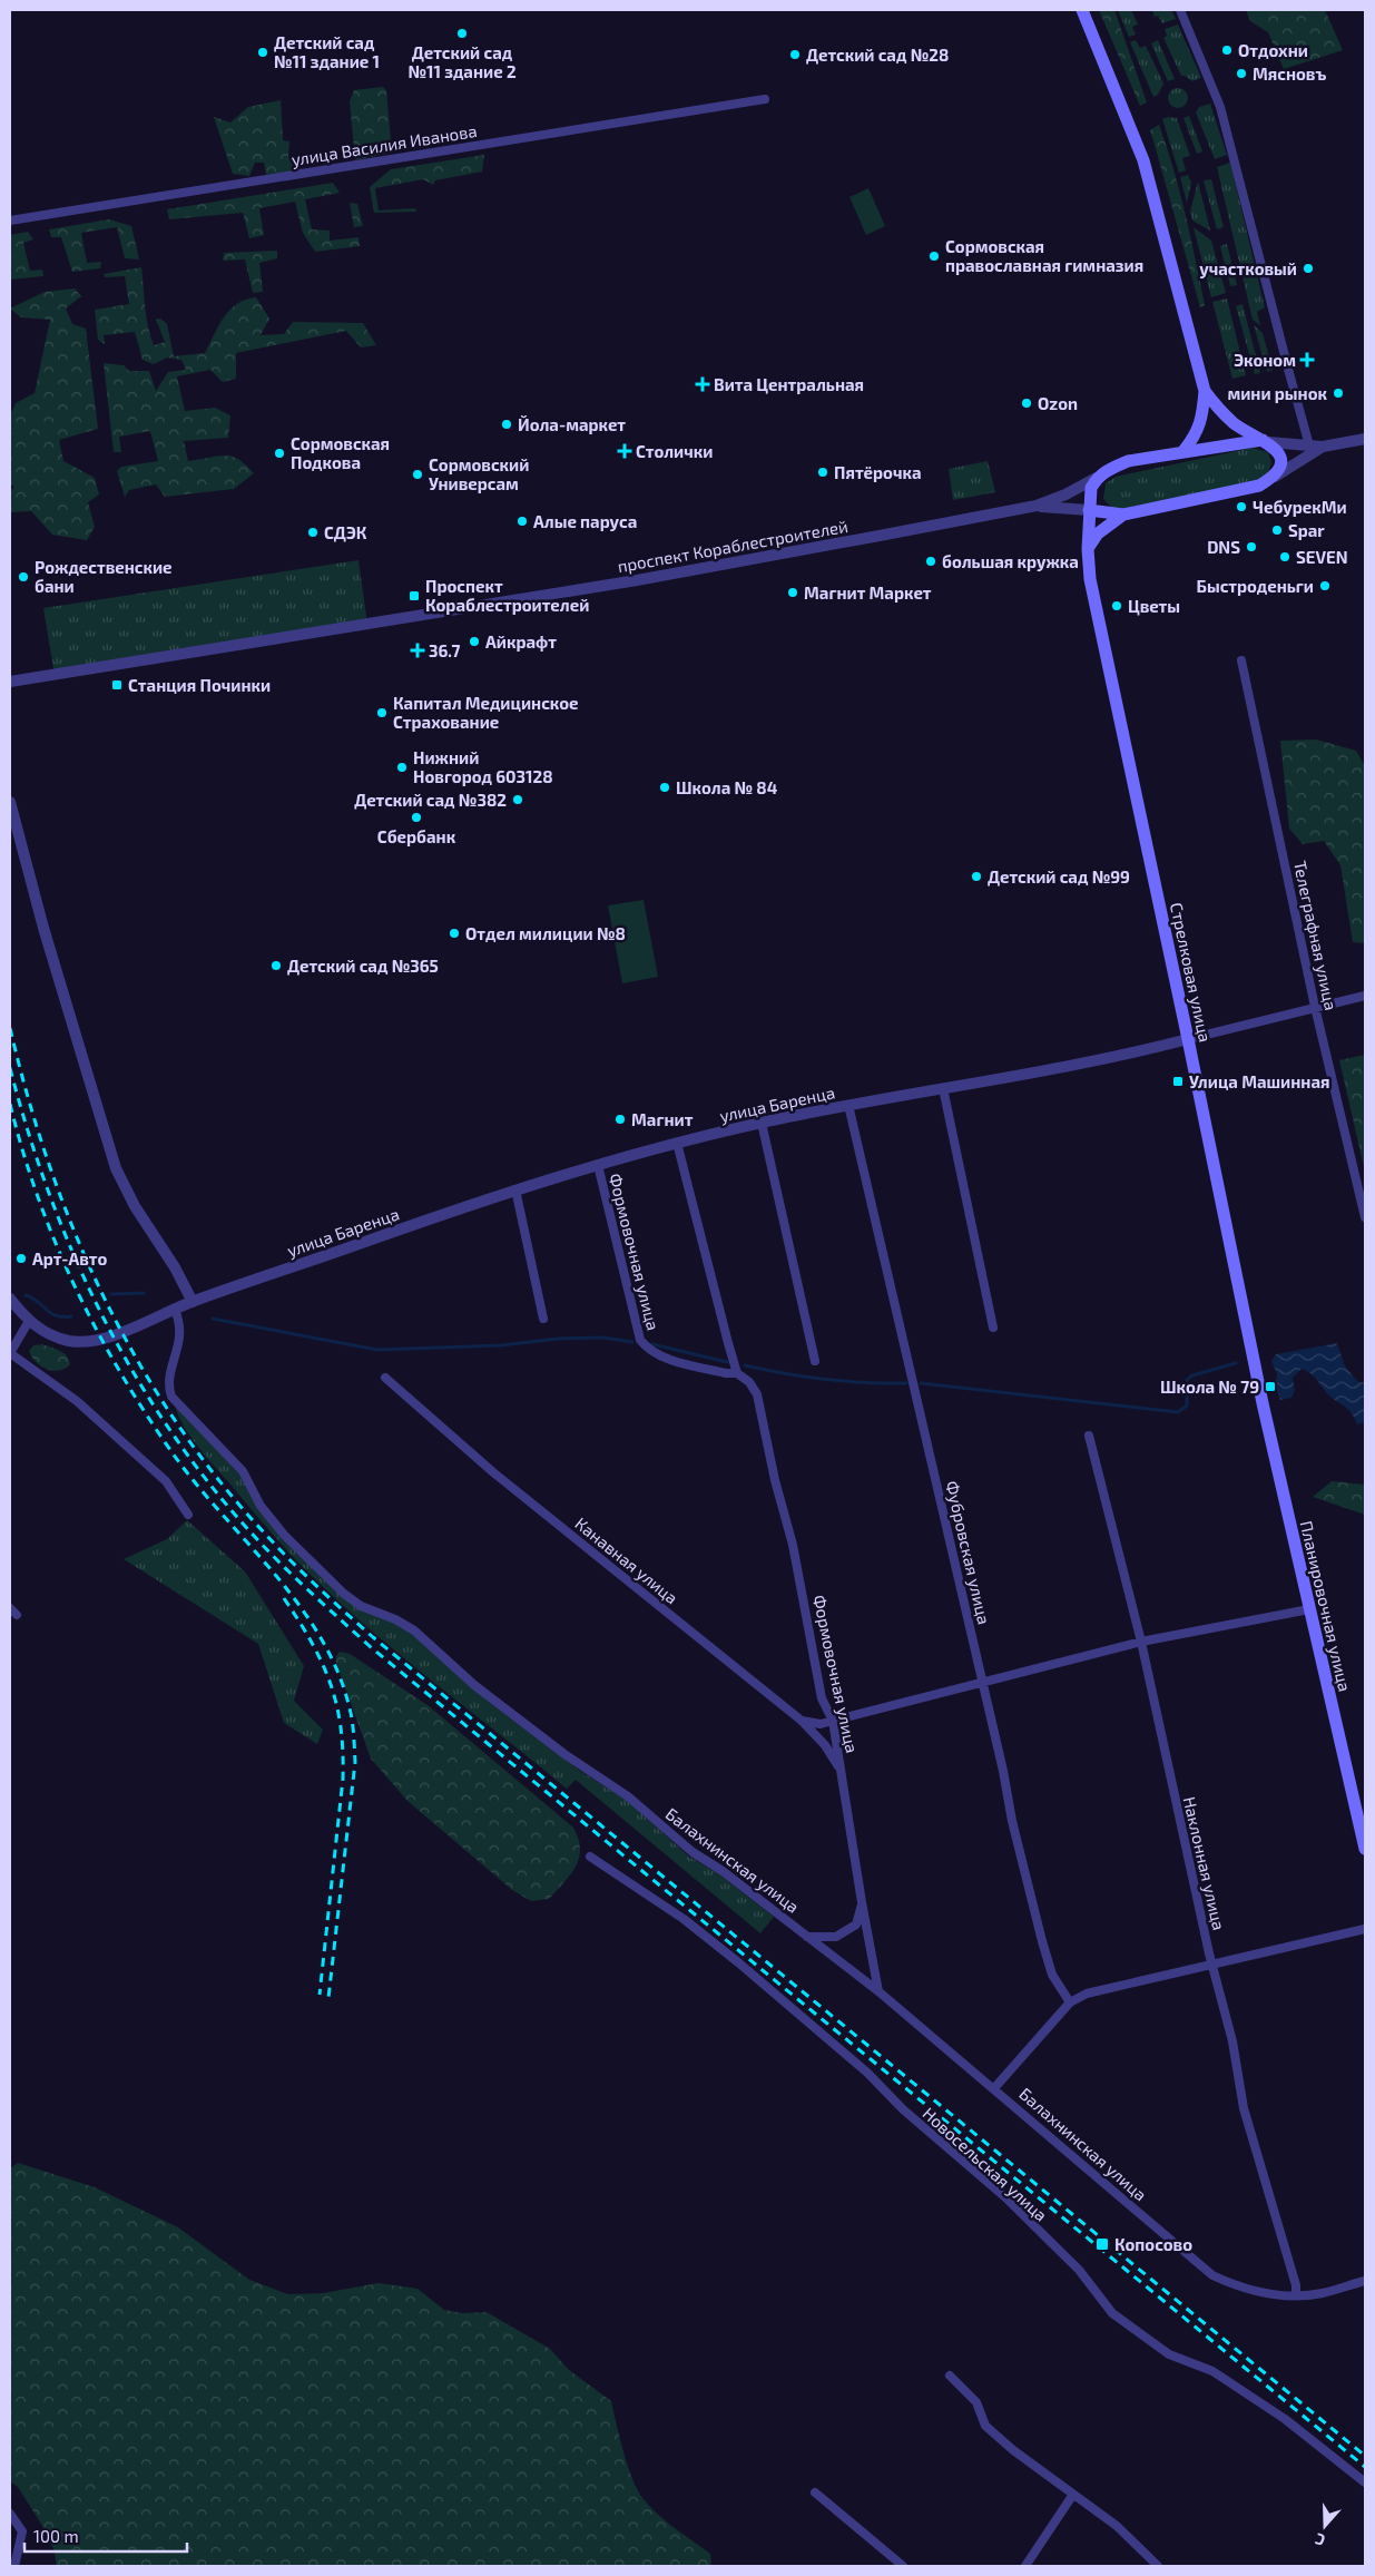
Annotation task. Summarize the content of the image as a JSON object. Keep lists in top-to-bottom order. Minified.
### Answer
{"streets":{"main road":["Стрелковая улица","Планировочная улица"],"street":["улица Василия Иванова","проспект Кораблестроителей","Телеграфная улица","улица Баренца","Формовочная улица","Фубровская улица","Канавная улица","Балахнинская улица","Наклонная улица","Новосельская улица"]},"crossings":[["проспект Кораблестроителей","Стрелковая улица"],["Стрелковая улица","улица Баренца"],["Стрелковая улица","Планировочная улица"],["улица Баренца","Формовочная улица"],["улица Баренца","Фубровская улица"],["улица Баренца","Балахнинская улица"],["Формовочная улица","Канавная улица"],["Формовочная улица","Балахнинская улица"],["Балахнинская улица","Наклонная улица"]],"places":{"other":["Детский сад №11 здание 2","Отдохни","Детский сад №11 здание 1","Детский сад №28","Мясновъ","Сормовская православная гимназия","участковый","мини рынок","Ozon","Йола-маркет","Сормовская Подкова","Пятёрочка","Сормовский Универсам","ЧебурекМи","Алые паруса","Spar","СДЭК","DNS","SEVEN","большая кружка","Рождественские бани","Быстроденьги","Магнит Маркет","Цветы","Айкрафт","Капитал Медицинское Страхование","Нижний Новгород 603128","Школа № 84","Детский сад №382","Сбербанк","Детский сад №99","Отдел милиции №8","Детский сад №365","Магнит","Арт-Авто"],"health":["Эконом","Вита Центральная","Столички","36.7"],"transit":["Проспект Кораблестроителей","Станция Починки","Улица Машинная","Школа № 79","Копосово"]},"scale_bar":"100 m","north":"bottom"}
